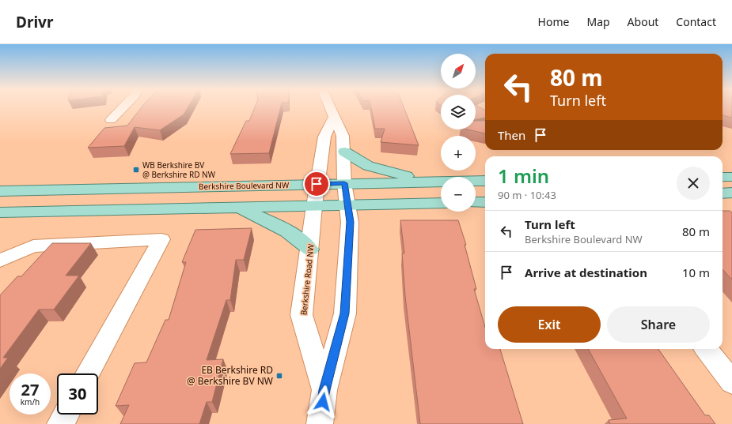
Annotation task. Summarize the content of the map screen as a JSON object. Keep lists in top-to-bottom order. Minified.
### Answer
{"streets":{"main road":["Berkshire Boulevard NW"],"street":["Berkshire Road NW"]},"crossings":[["Berkshire Boulevard NW","Berkshire Road NW"]],"places":{"transit":["WB Berkshire BV @ Berkshire RD NW","EB Berkshire RD @ Berkshire BV NW"]},"north":"top right","page":{"header":"Drivr","nav":["Home","Map","About","Contact"],"map_buttons":["+","−"],"turn":["80 m","Turn left"],"then":"Then","heading":["1 min","90 m · 10:43"],"list":[{"name":"Turn left","note":"Berkshire Boulevard NW","value":"80 m"},{"name":"Arrive at destination","value":"10 m"}],"buttons":["Exit","Share"],"speed":"27 km/h","limit":"30"}}
